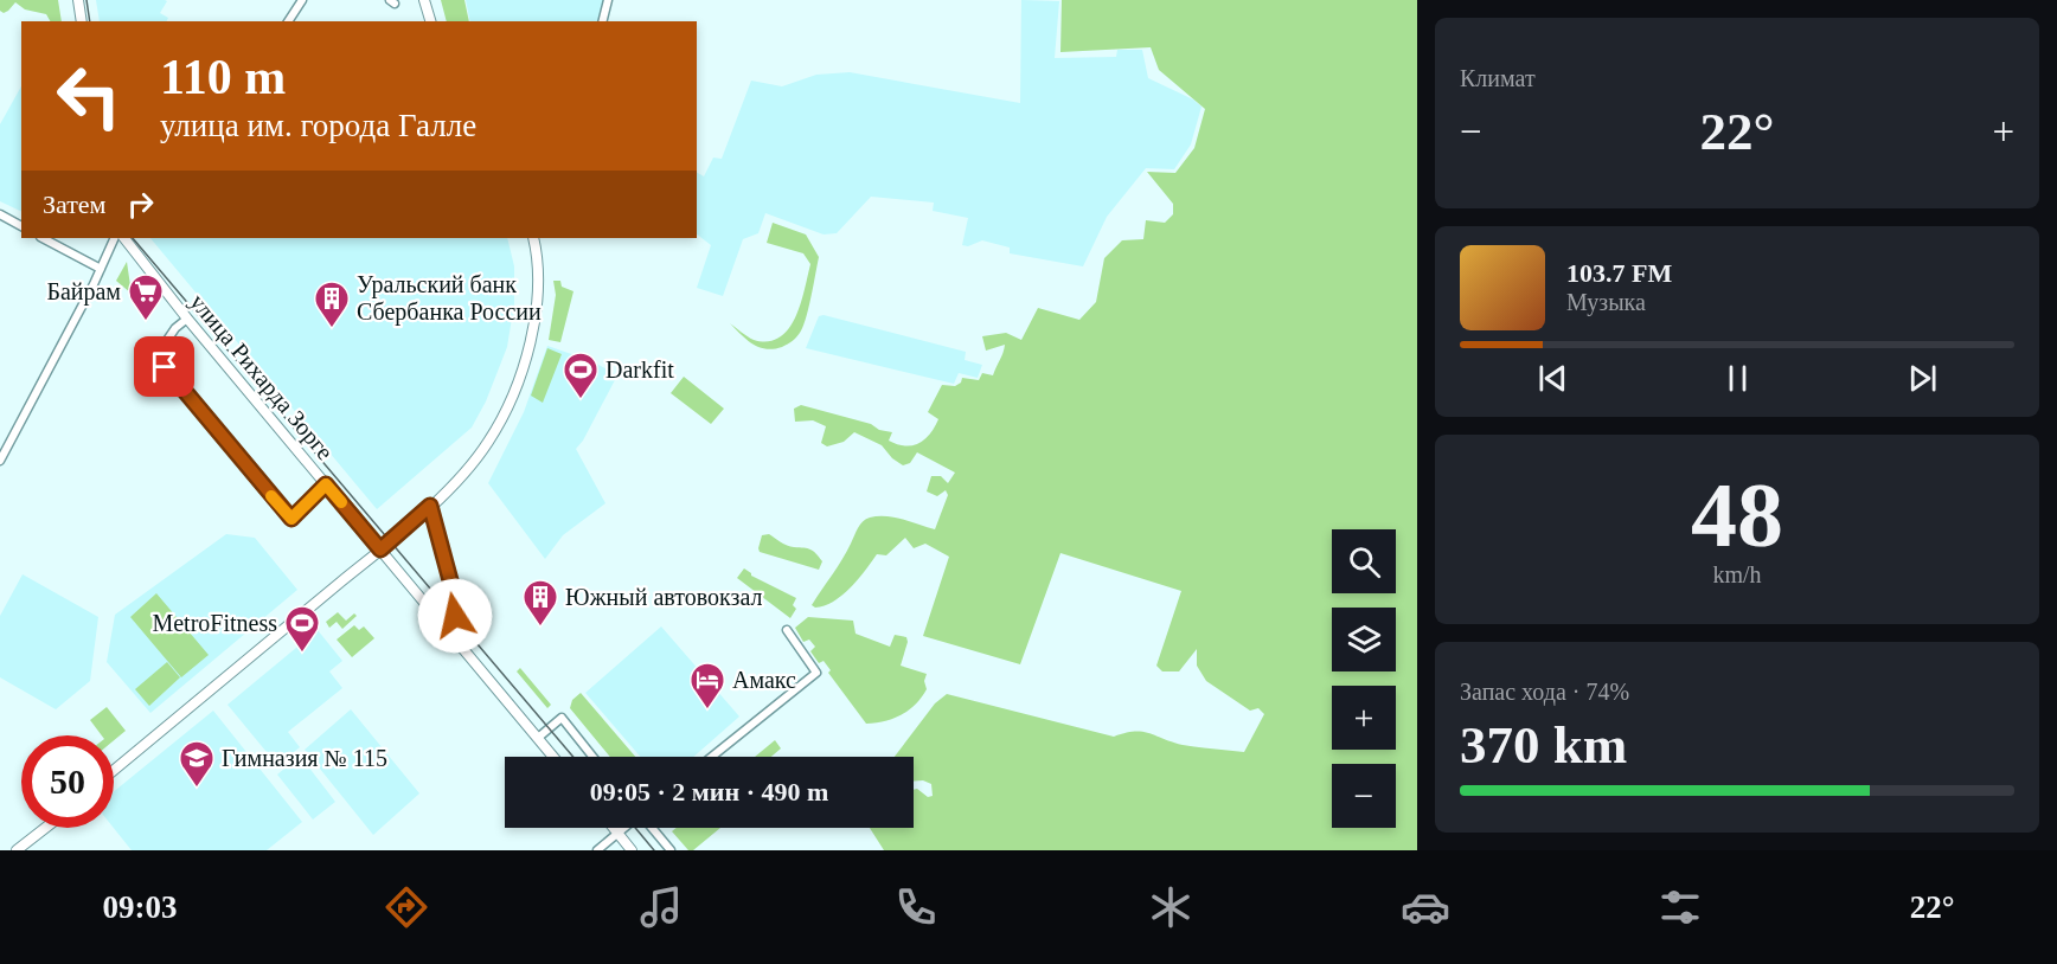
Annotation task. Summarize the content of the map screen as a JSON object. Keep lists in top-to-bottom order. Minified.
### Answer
{"streets":{"main road":["улица Рихарда Зорге"]},"places":{"supermarket":["Байрам"],"building":["Уральский банк Сбербанка России","Южный автовокзал"],"sports":["Darkfit","MetroFitness"],"hotel":["Амакс"],"school or university":["Гимназия № 115"]},"page":{"tile":["Климат",["48","km/h"],["Запас хода · 74%","370 km"]],"turn":["110 m","улица им. города Галле"],"heat":["−","22°","+"],"then":"Затем","song":["103.7 FM","Музыка"],"map_buttons":["+","−"],"limit":"50","trip":"09:05 · 2 мин · 490 m","tabs":["09:03","22°"]}}
